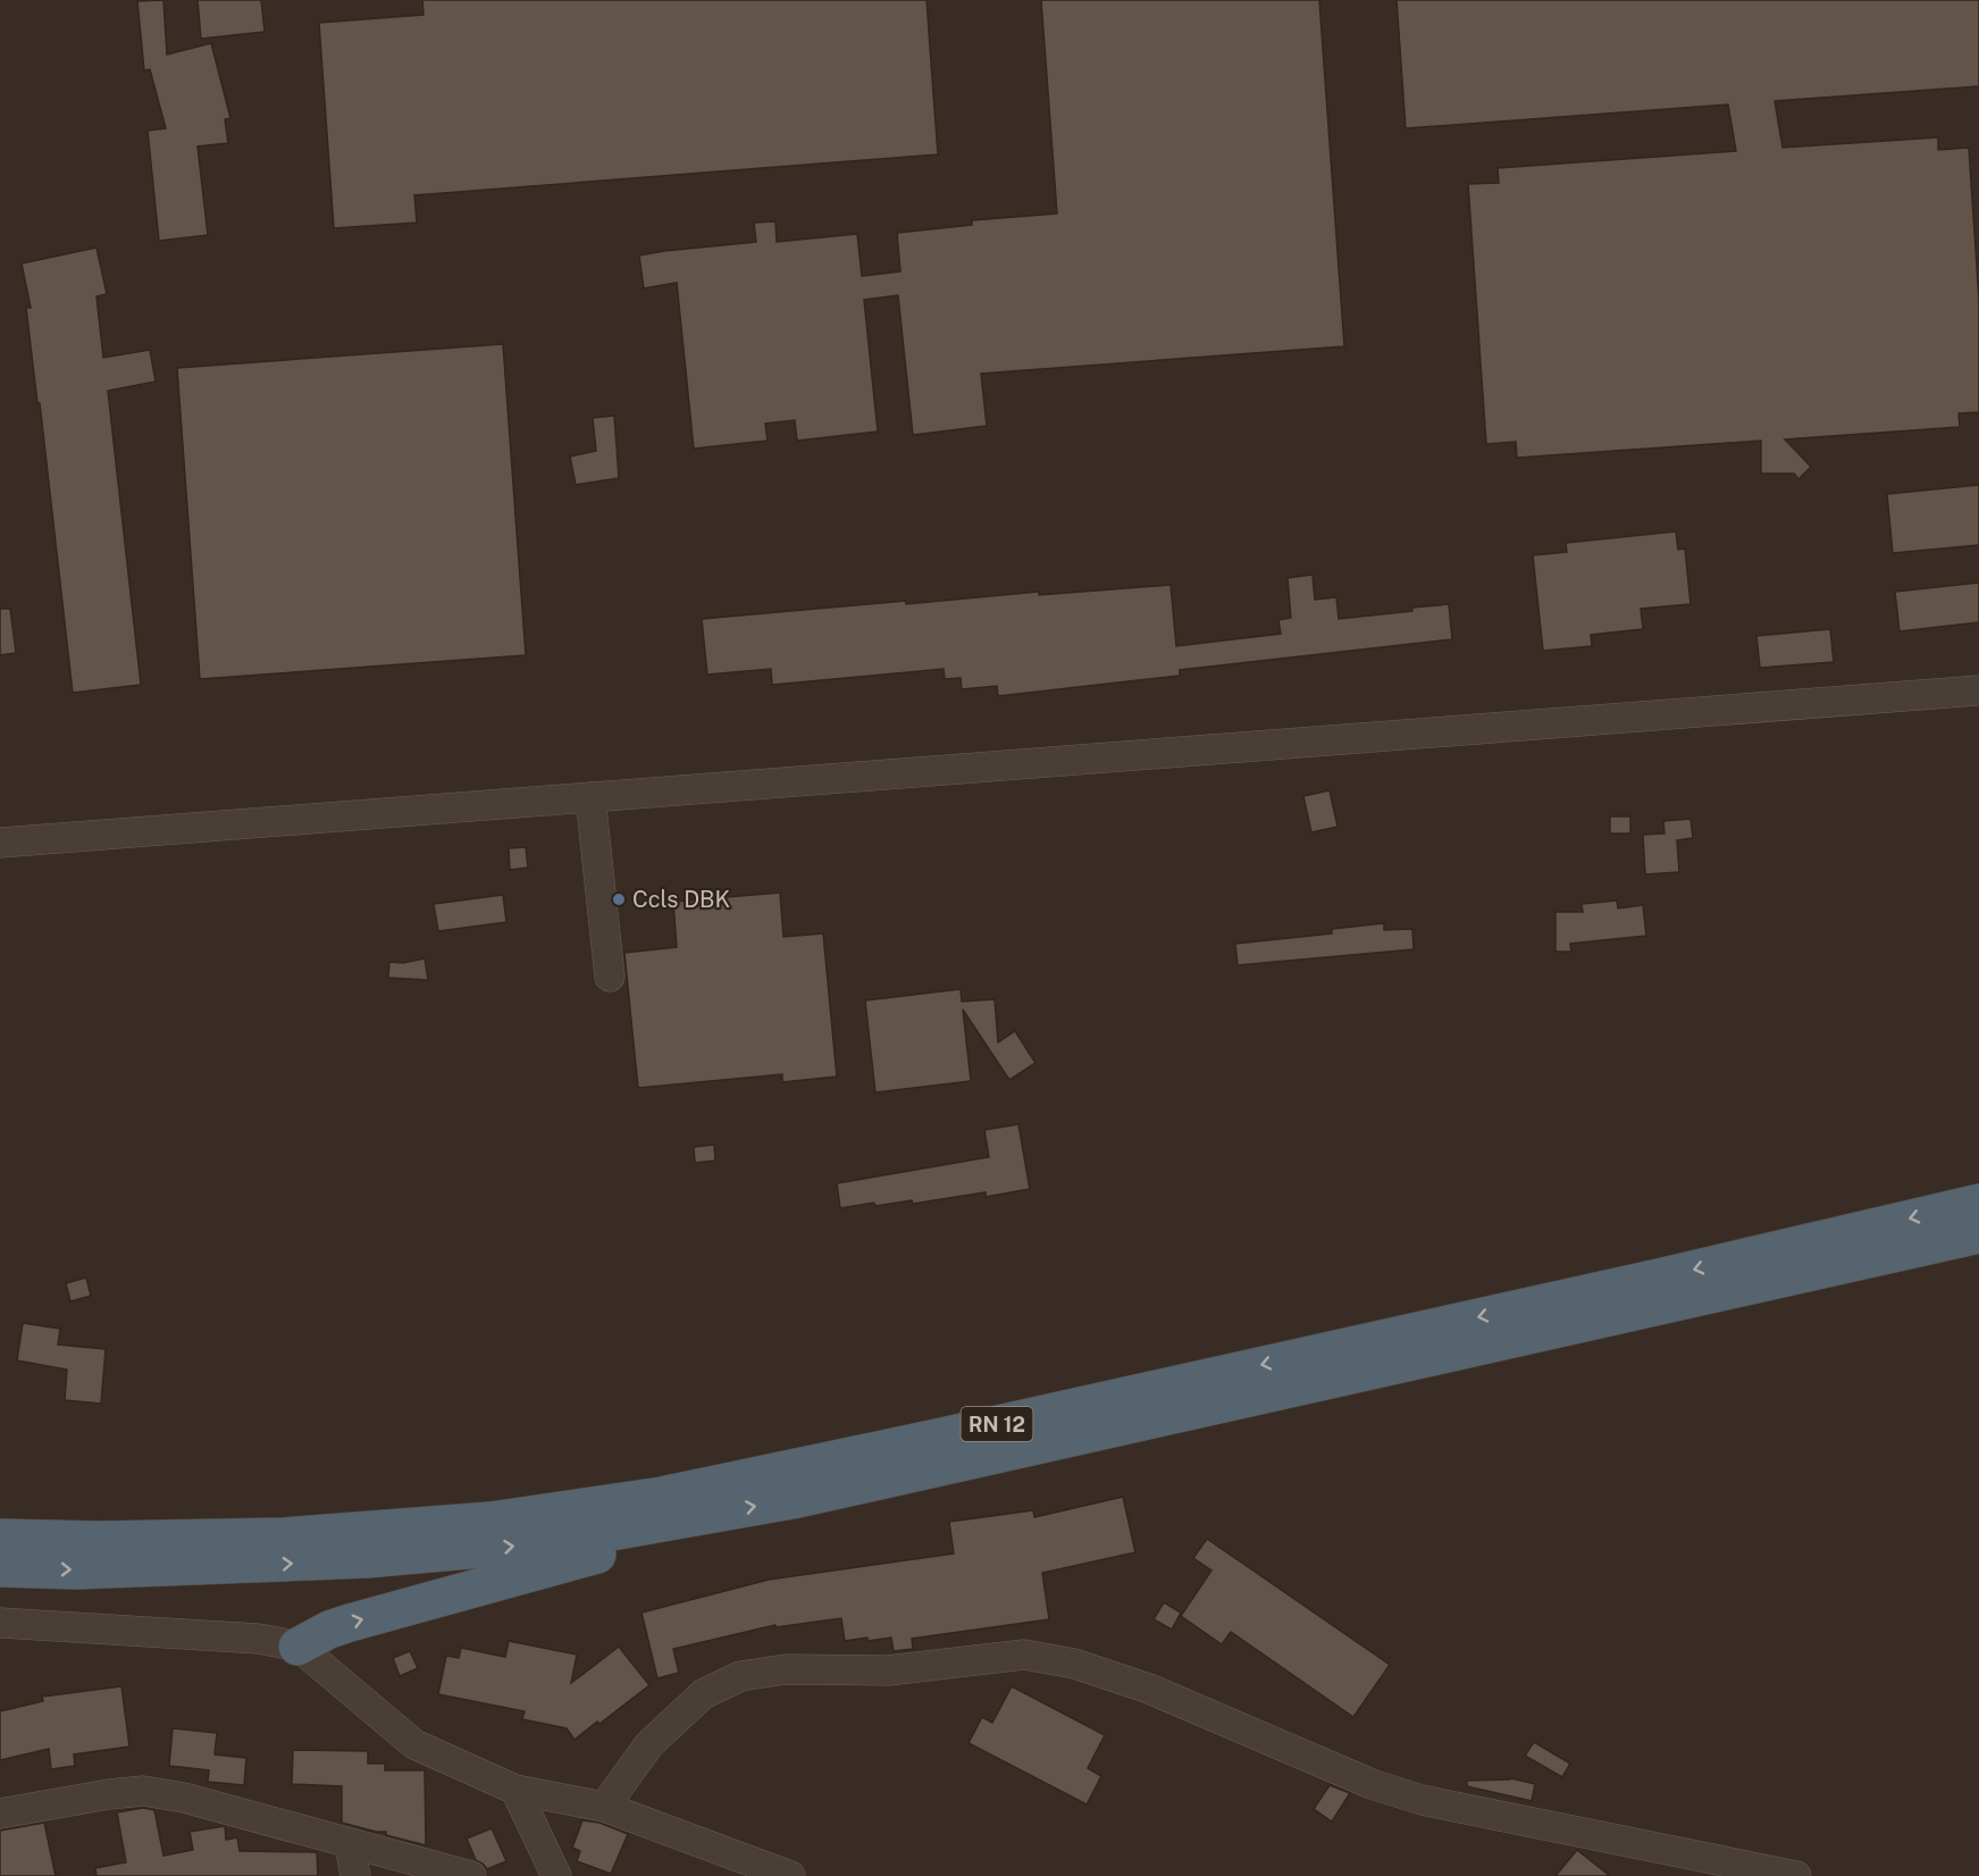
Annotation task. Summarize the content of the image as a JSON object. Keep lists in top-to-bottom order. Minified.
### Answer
{"streets":{"highway":["RN 12"]},"places":["Ccls DBK"]}
